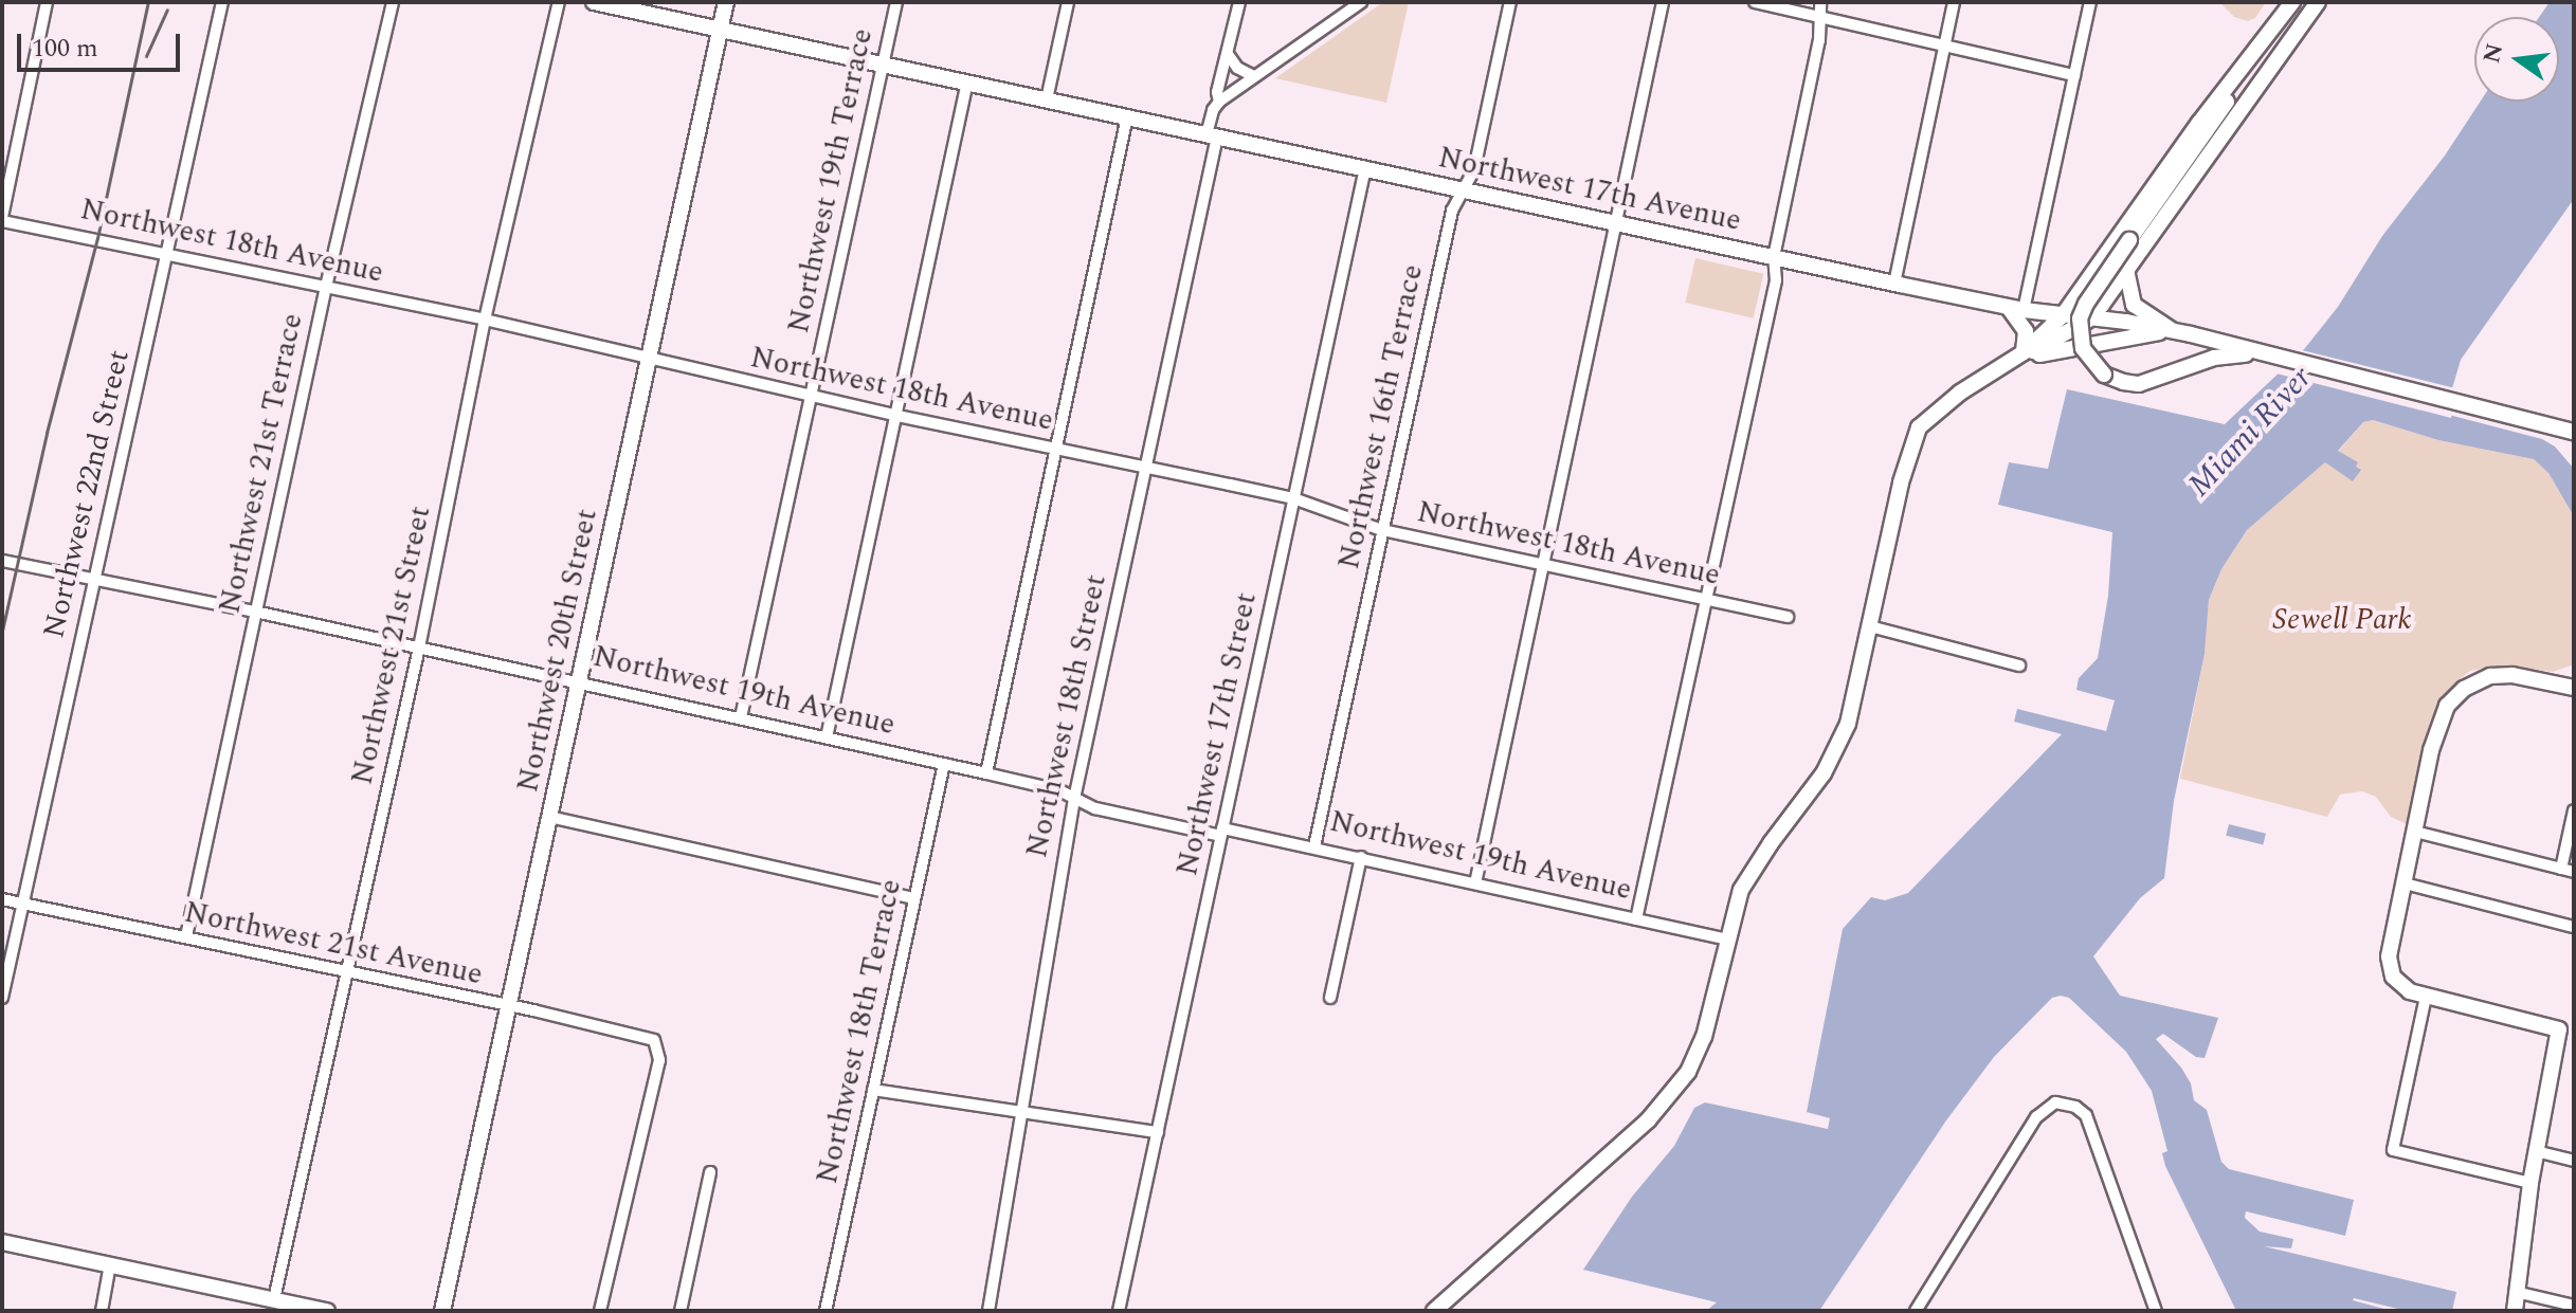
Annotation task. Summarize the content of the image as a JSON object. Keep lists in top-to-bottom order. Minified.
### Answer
{"streets":{"main road":["Northwest 17th Avenue","Northwest 20th Street"],"street":["Northwest 19th Terrace","Northwest 18th Avenue","Northwest 16th Terrace","Northwest 21st Terrace","Northwest 22nd Street","Northwest 21st Street","Northwest 19th Avenue","Northwest 18th Street","Northwest 17th Street","Northwest 21st Avenue","Northwest 18th Terrace"]},"crossings":[["Northwest 19th Terrace","Northwest 17th Avenue"],["Northwest 19th Terrace","Northwest 18th Avenue"],["Northwest 19th Terrace","Northwest 19th Avenue"],["Northwest 17th Avenue","Northwest 16th Terrace"],["Northwest 17th Avenue","Northwest 20th Street"],["Northwest 17th Avenue","Northwest 18th Street"],["Northwest 17th Avenue","Northwest 17th Street"],["Northwest 18th Avenue","Northwest 16th Terrace"],["Northwest 18th Avenue","Northwest 21st Terrace"],["Northwest 18th Avenue","Northwest 22nd Street"],["Northwest 18th Avenue","Northwest 21st Street"],["Northwest 18th Avenue","Northwest 20th Street"],["Northwest 18th Avenue","Northwest 18th Street"],["Northwest 18th Avenue","Northwest 17th Street"],["Northwest 16th Terrace","Northwest 19th Avenue"],["Northwest 21st Terrace","Northwest 19th Avenue"],["Northwest 21st Terrace","Northwest 21st Avenue"],["Northwest 22nd Street","Northwest 19th Avenue"],["Northwest 22nd Street","Northwest 21st Avenue"],["Northwest 21st Street","Northwest 19th Avenue"],["Northwest 21st Street","Northwest 21st Avenue"],["Northwest 20th Street","Northwest 19th Avenue"],["Northwest 20th Street","Northwest 21st Avenue"],["Northwest 19th Avenue","Northwest 18th Street"],["Northwest 19th Avenue","Northwest 17th Street"],["Northwest 19th Avenue","Northwest 18th Terrace"]],"water":["Miami River"],"parks":["Sewell Park"],"scale_bar":"100 m","north":"left"}
